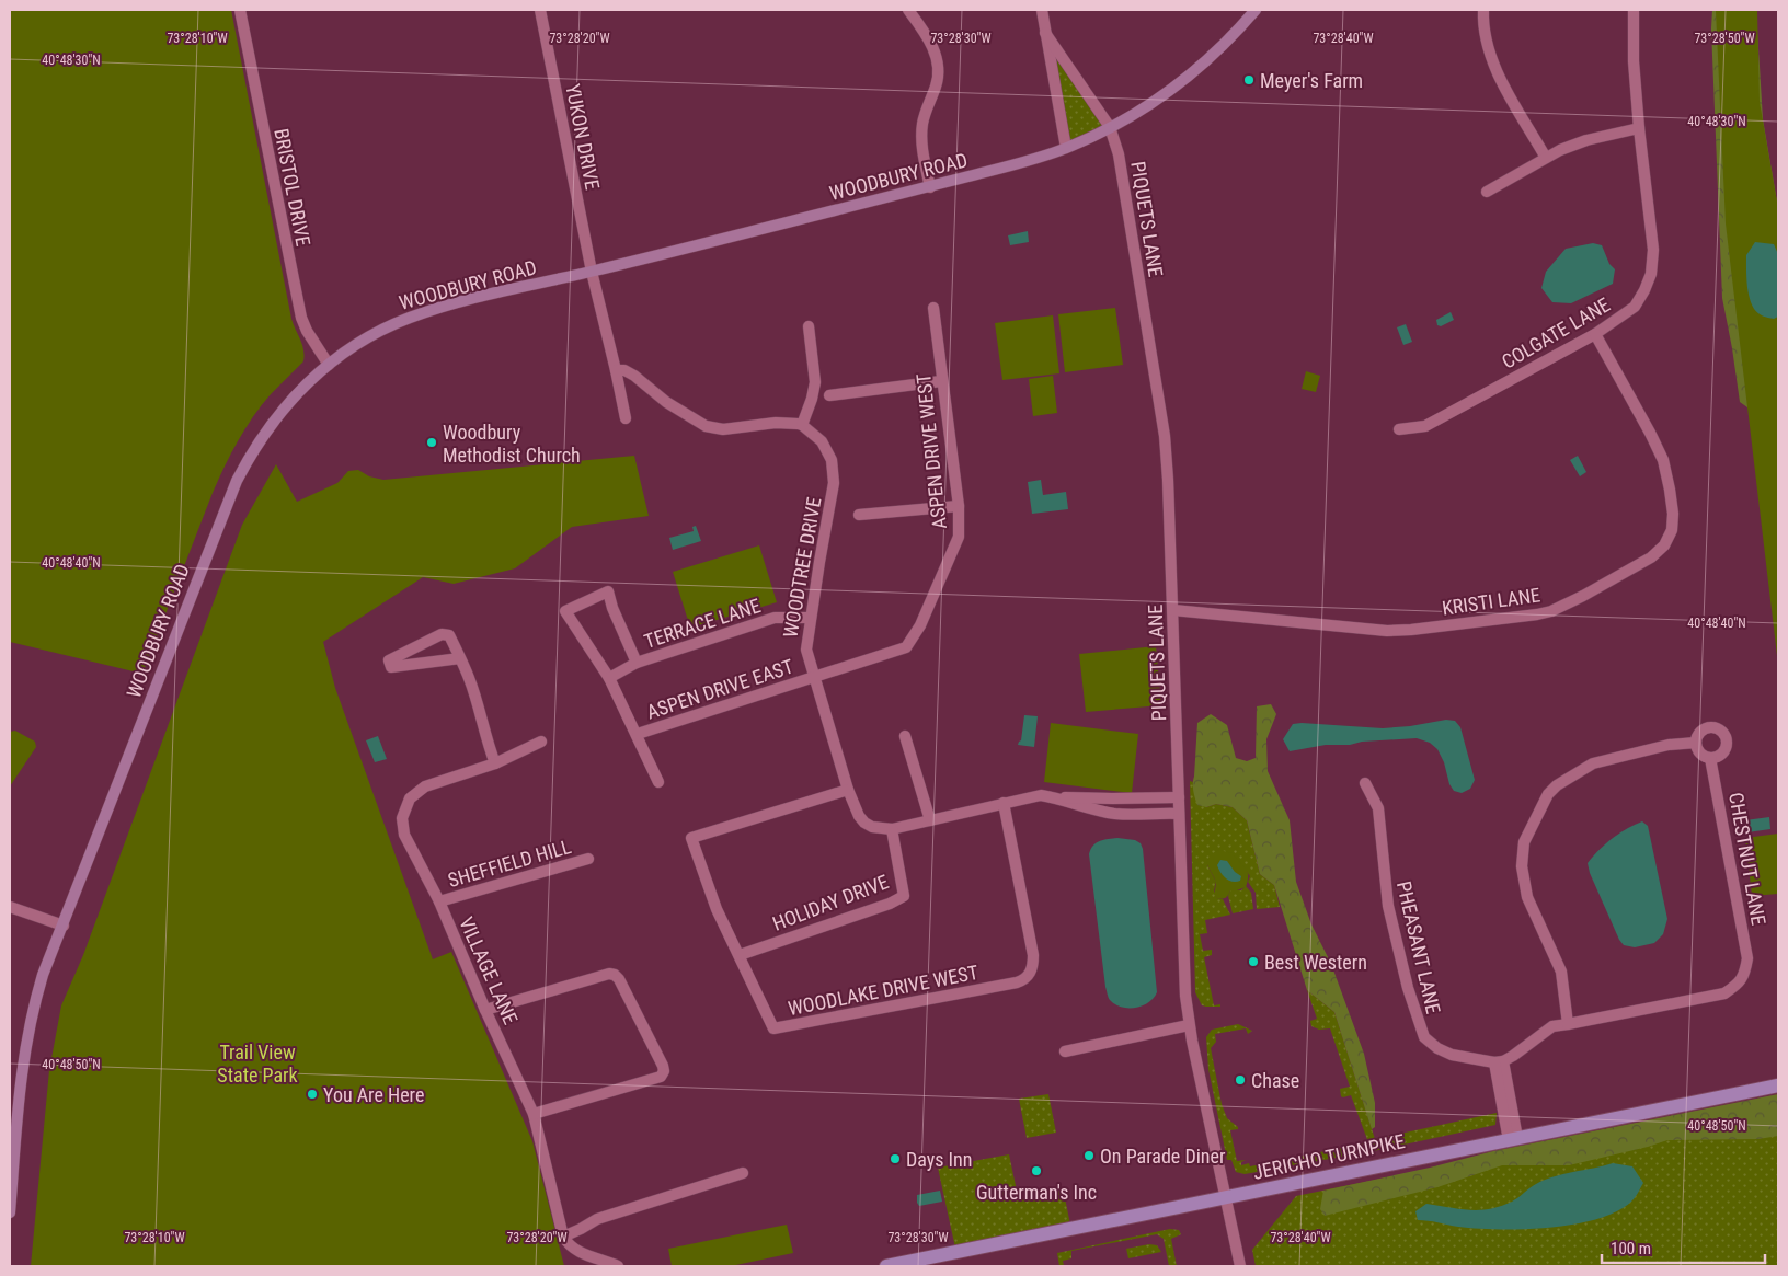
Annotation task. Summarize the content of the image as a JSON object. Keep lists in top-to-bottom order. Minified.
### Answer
{"streets":{"main road":["WOODBURY ROAD","JERICHO TURNPIKE"],"street":["YUKON DRIVE","BRISTOL DRIVE","PIQUETS LANE","COLGATE LANE","ASPEN DRIVE WEST","WOODTREE DRIVE","KRISTI LANE","TERRACE LANE","ASPEN DRIVE EAST","CHESTNUT LANE","SHEFFIELD HILL","HOLIDAY DRIVE","PHEASANT LANE","VILLAGE LANE","WOODLAKE DRIVE WEST"]},"crossings":[["YUKON DRIVE","WOODBURY ROAD"],["WOODBURY ROAD","BRISTOL DRIVE"],["WOODBURY ROAD","PIQUETS LANE"],["PIQUETS LANE","WOODTREE DRIVE"],["PIQUETS LANE","KRISTI LANE"],["PIQUETS LANE","JERICHO TURNPIKE"],["COLGATE LANE","KRISTI LANE"],["ASPEN DRIVE WEST","WOODTREE DRIVE"],["ASPEN DRIVE WEST","ASPEN DRIVE EAST"],["WOODTREE DRIVE","TERRACE LANE"],["WOODTREE DRIVE","ASPEN DRIVE EAST"],["WOODTREE DRIVE","HOLIDAY DRIVE"],["WOODTREE DRIVE","WOODLAKE DRIVE WEST"],["CHESTNUT LANE","PHEASANT LANE"],["SHEFFIELD HILL","VILLAGE LANE"],["HOLIDAY DRIVE","WOODLAKE DRIVE WEST"]],"parks":["Trail View State Park"],"places":["Meyer's Farm","Woodbury Methodist Church","Best Western","Chase","You Are Here","On Parade Diner","Days Inn","Gutterman's Inc"],"scale_bar":"100 m","coordinates":["73°28'10\"W","73°28'20\"W","73°28'30\"W","73°28'40\"W","73°28'50\"W","40°48'30\"N","40°48'40\"N","40°48'50\"N"]}
